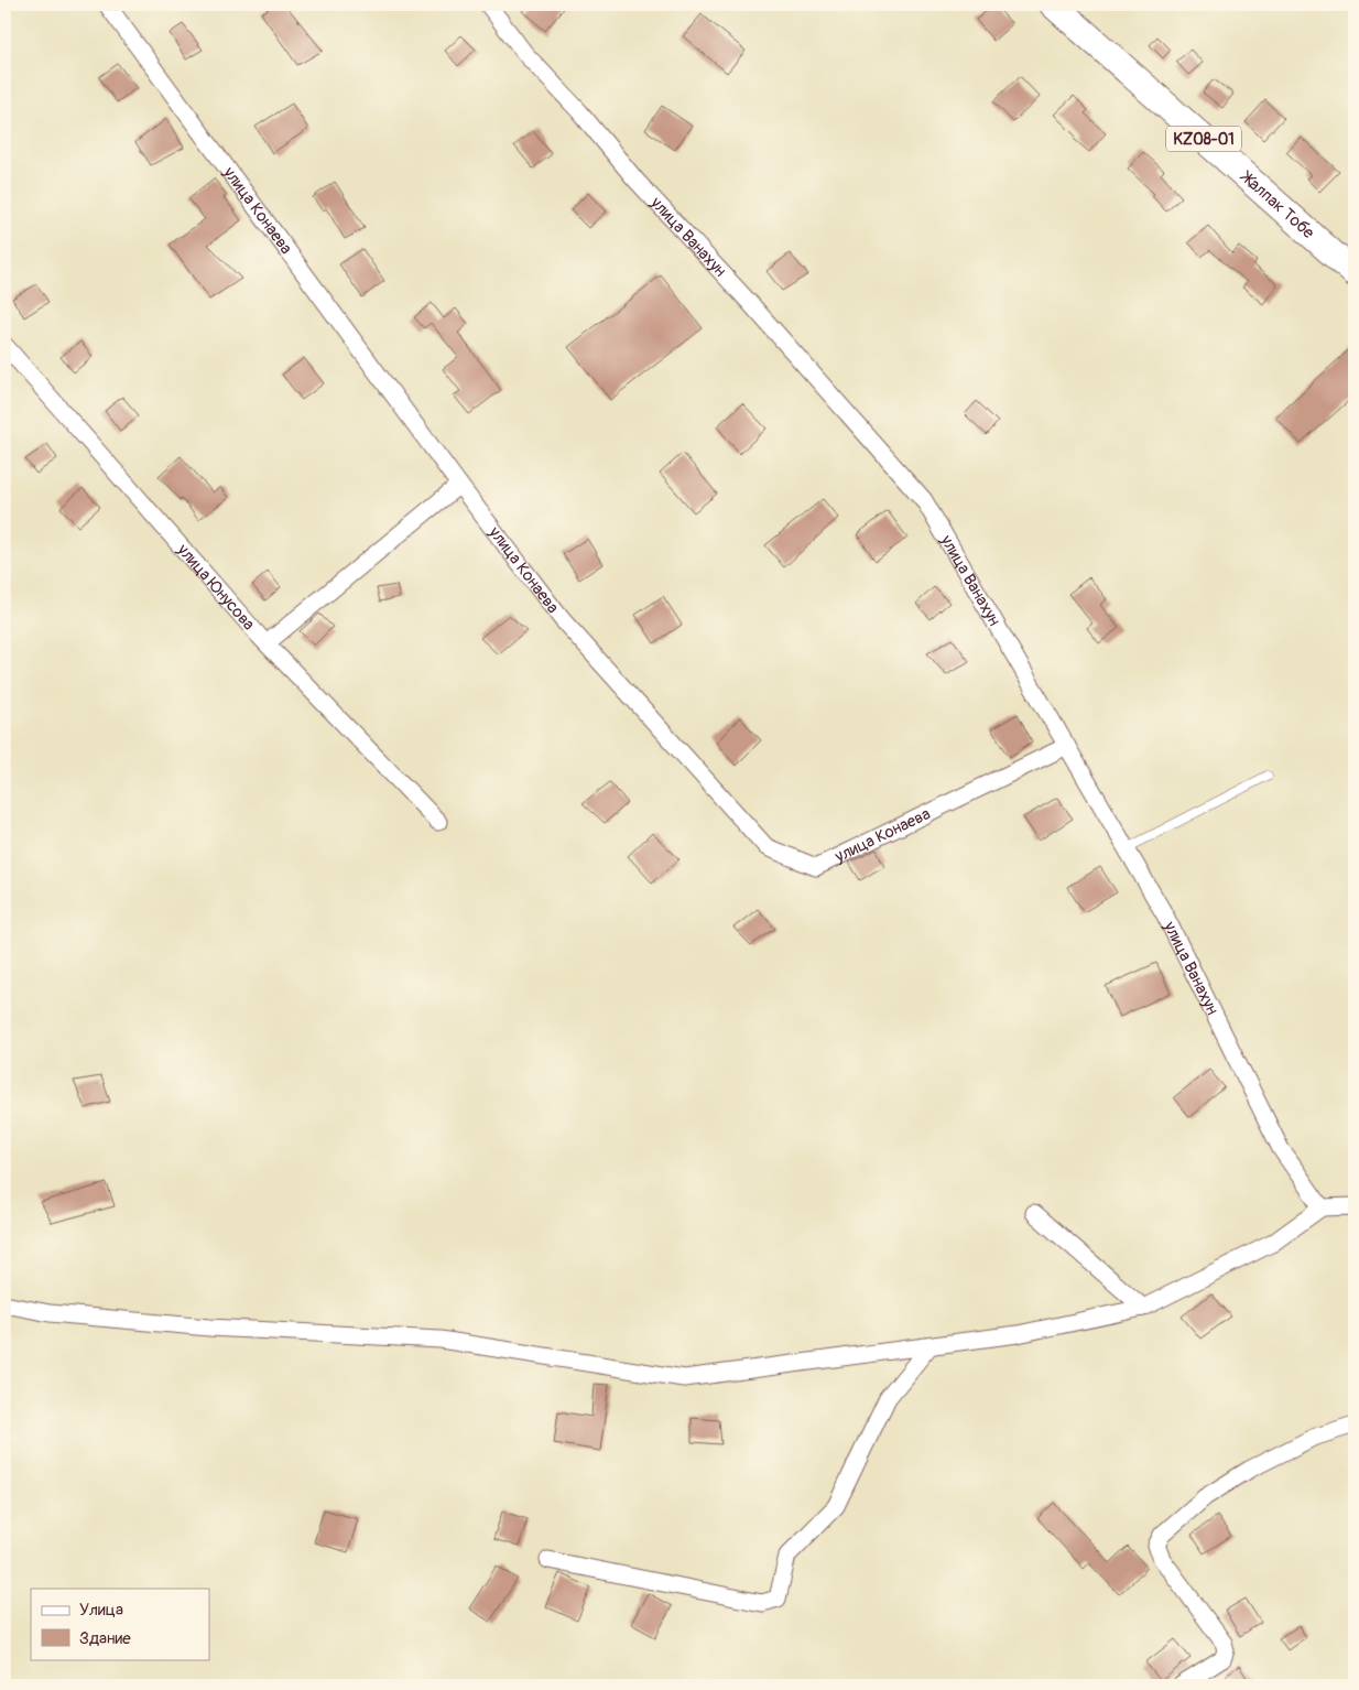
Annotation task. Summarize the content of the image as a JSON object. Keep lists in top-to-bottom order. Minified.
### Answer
{"streets":{"main road":["KZ08-01","Жалпак Тобе"],"street":["улица Конаева","улица Ванахун","улица Юнусова"]},"crossings":[["улица Конаева","улица Ванахун"]],"legend":["Улица","Здание"]}
